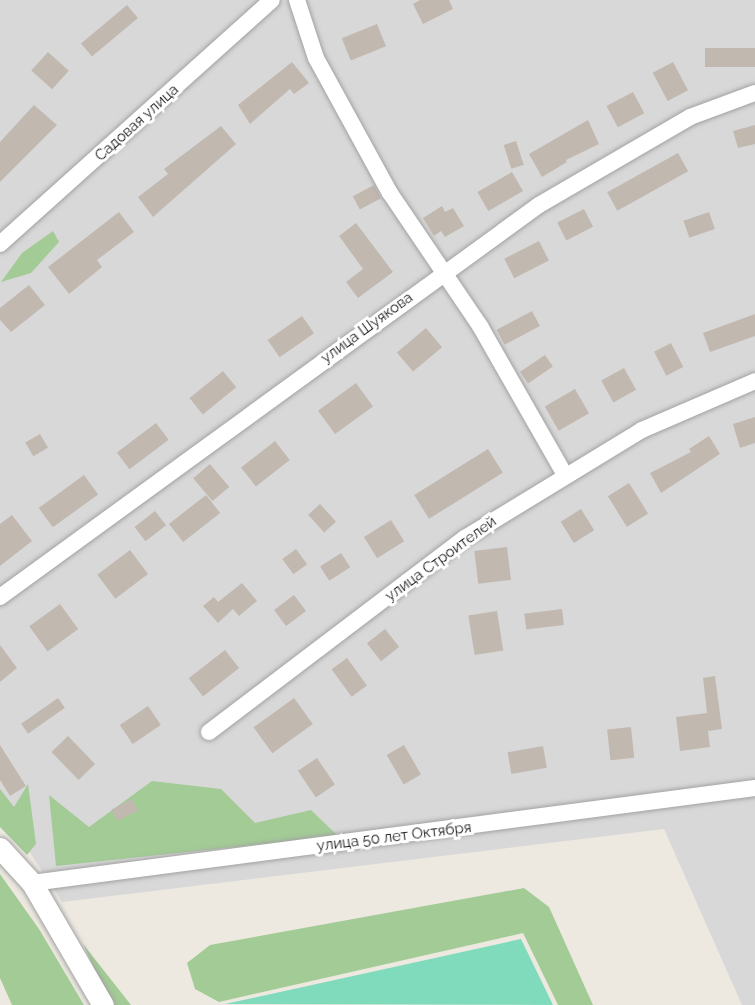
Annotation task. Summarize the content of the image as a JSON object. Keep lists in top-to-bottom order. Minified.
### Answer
{"streets":{"street":["Садовая улица","улица Шуякова","улица Строителей","улица 50 лет Октября"]}}
